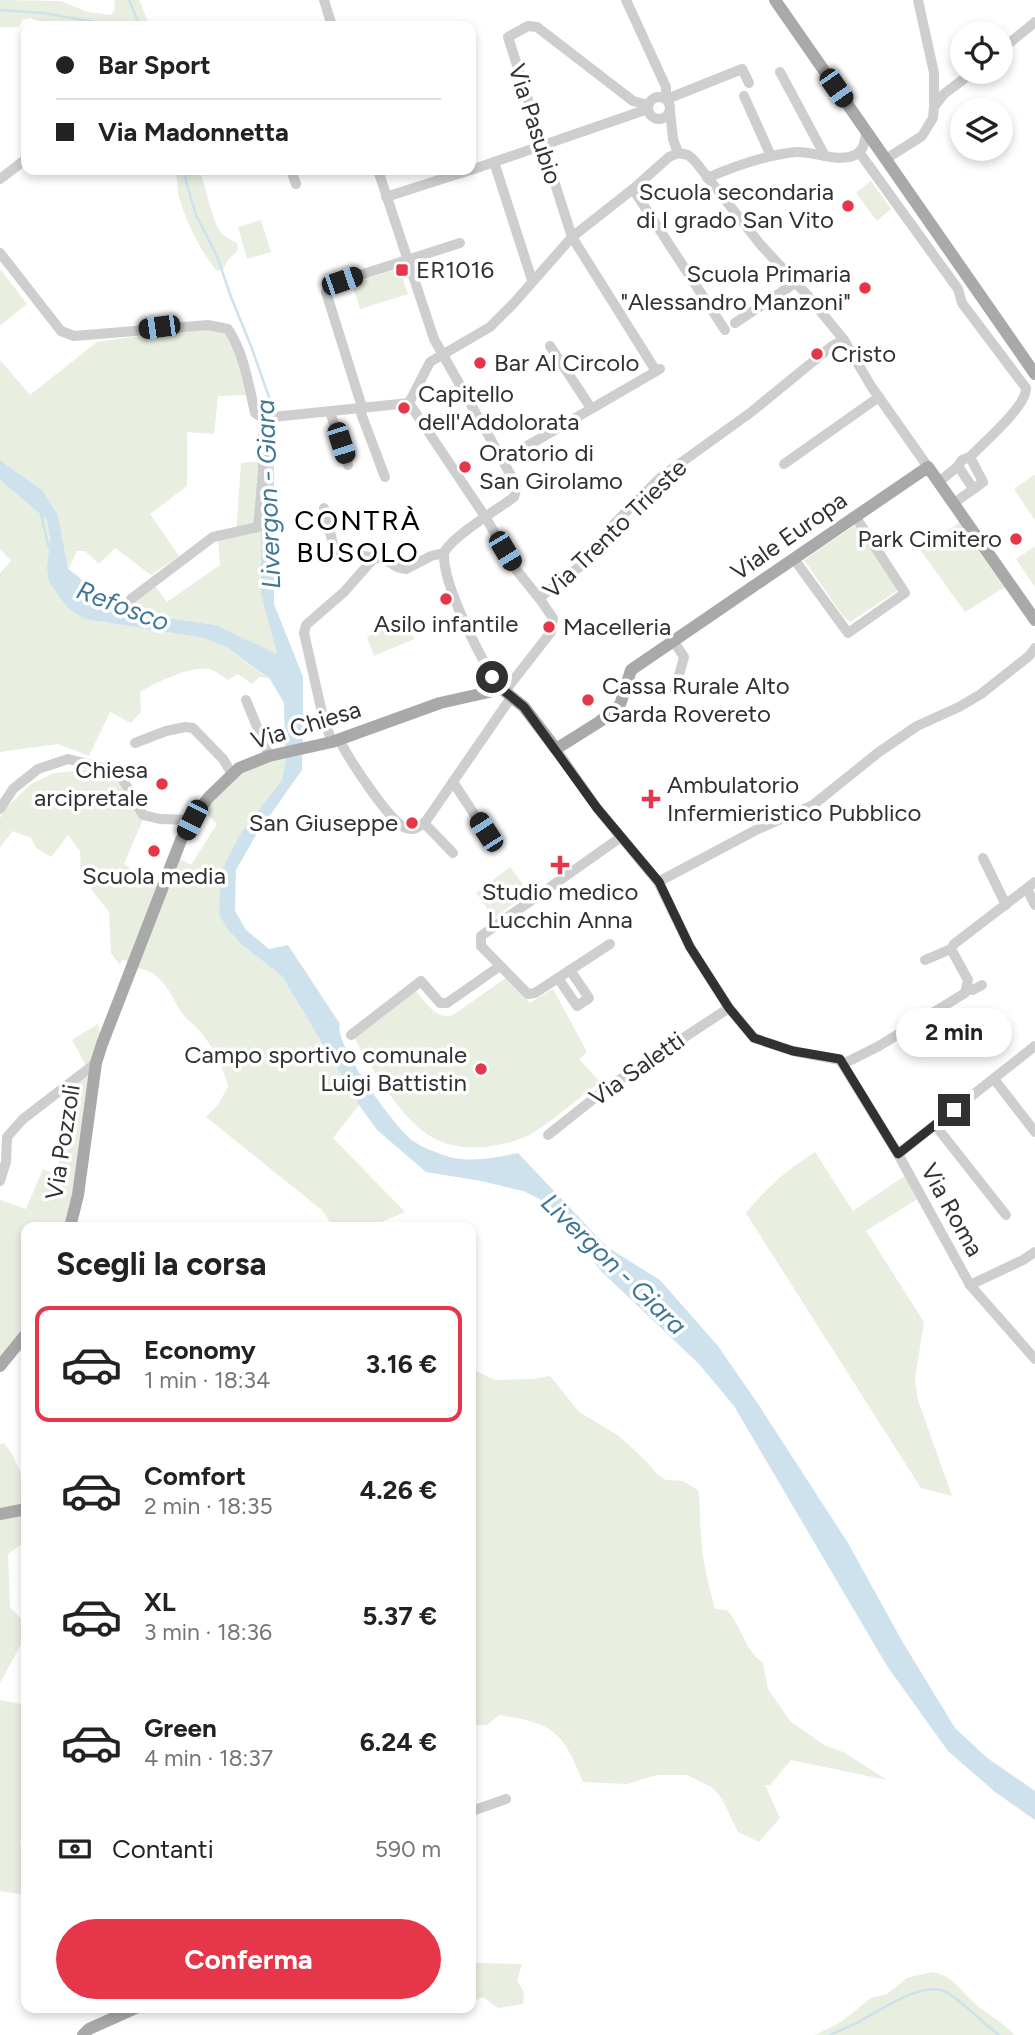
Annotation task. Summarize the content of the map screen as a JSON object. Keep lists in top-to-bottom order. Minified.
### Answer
{"streets":{"main road":["Viale Europa","Via Chiesa","Via Pozzoli"],"street":["Via Pasubio","Via Trento Trieste","Via Saletti","Via Roma"]},"crossings":[["Via Trento Trieste","Via Chiesa"],["Via Chiesa","Via Pozzoli"]],"districts":["CONTRÀ BUSOLO"],"water":["Livergon - Giara","Refosco"],"places":{"other":["Scuola secondaria di I grado San Vito","Scuola Primaria \"Alessandro Manzoni\"","Cristo","Bar Al Circolo","Capitello dell'Addolorata","Oratorio di San Girolamo","Park Cimitero","Asilo infantile","Macelleria","Cassa Rurale Alto Garda Rovereto","Chiesa arcipretale","San Giuseppe","Scuola media","Campo sportivo comunale Luigi Battistin"],"transit":["ER1016"],"health":["Ambulatorio Infermieristico Pubblico","Studio medico Lucchin Anna"]},"page":{"banner":["Bar Sport","Via Madonnetta"],"bubble":"2 min","heading":"Scegli la corsa","list":[{"name":"Economy","note":"1 min · 18:34","value":"3.16 €"},{"name":"Comfort","note":"2 min · 18:35","value":"4.26 €"},{"name":"XL","note":"3 min · 18:36","value":"5.37 €"},{"name":"Green","note":"4 min · 18:37","value":"6.24 €"}],"pay":["Contanti","590 m"],"buttons":"Conferma"}}
